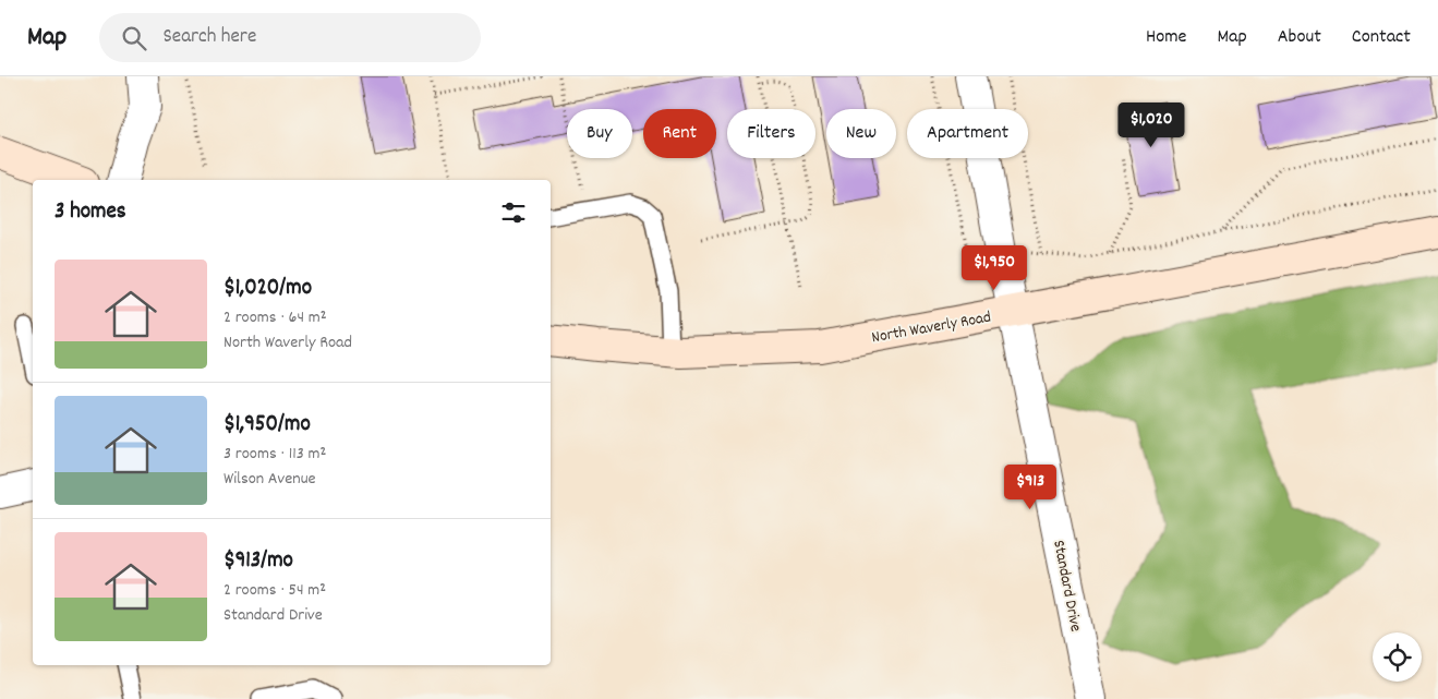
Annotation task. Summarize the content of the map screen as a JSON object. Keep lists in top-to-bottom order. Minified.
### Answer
{"streets":{"main road":["North Waverly Road"],"street":["Standard Drive"]},"crossings":[["North Waverly Road","Standard Drive"]],"page":{"header":"Map","search":"Search here","nav":["Home","Map","About","Contact"],"price":["$1,020","$1,950","$913"],"chip":["Buy","Rent","Filters","New","Apartment"],"heading":"3 homes","list":[{"name":"$1,020/mo","note":"2 rooms · 64 m² · North Waverly Road"},{"name":"$1,950/mo","note":"3 rooms · 113 m² · Wilson Avenue"},{"name":"$913/mo","note":"2 rooms · 54 m² · Standard Drive"}]}}
